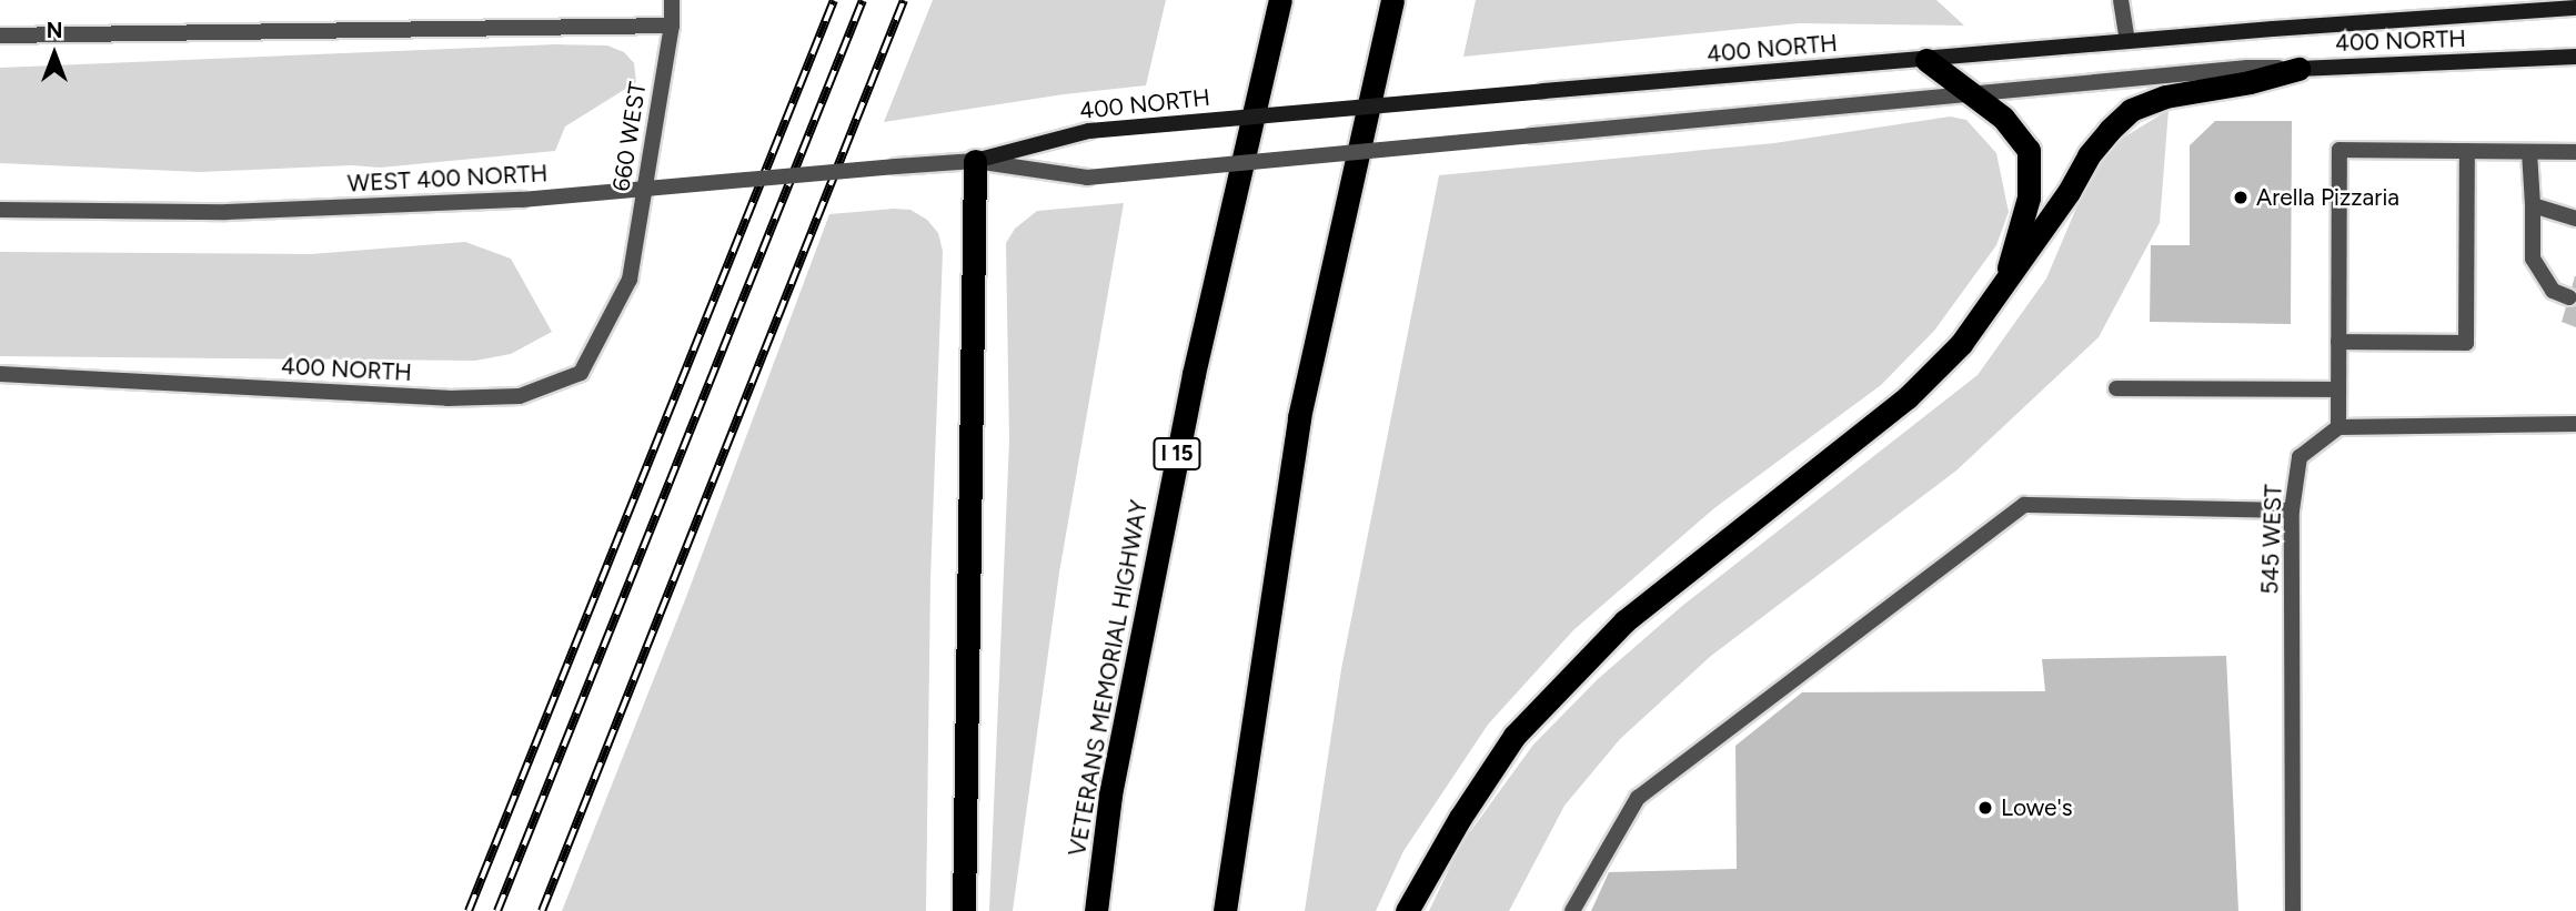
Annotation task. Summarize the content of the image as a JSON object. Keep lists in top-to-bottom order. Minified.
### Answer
{"streets":{"highway":["I 15","VETERANS MEMORIAL HIGHWAY"],"main road":["400 NORTH"],"street":["660 WEST","WEST 400 NORTH","545 WEST"]},"crossings":[["400 NORTH","660 WEST"],["400 NORTH","WEST 400 NORTH"]],"places":["Arella Pizzaria","Lowe's"],"north":"top"}
